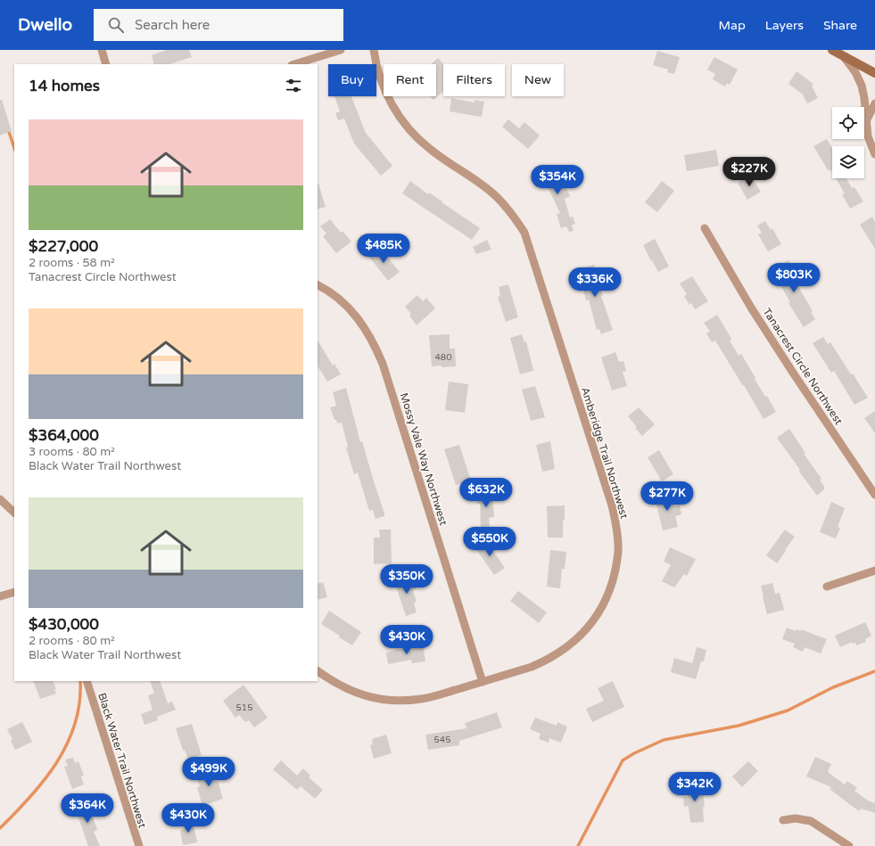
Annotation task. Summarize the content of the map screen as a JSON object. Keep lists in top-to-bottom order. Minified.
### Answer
{"streets":{"street":["Tanacrest Circle Northwest","Amberidge Trail Northwest","Mossy Vale Way Northwest","Black Water Trail Northwest"]},"crossings":[["Amberidge Trail Northwest","Mossy Vale Way Northwest"]],"house_numbers":["480","515","545"],"page":{"header":"Dwello","search":"Search here","nav":["Map","Layers","Share"],"chip":["Buy","Rent","Filters","New"],"heading":"14 homes","list":[{"name":"$227,000","note":"2 rooms · 58 m² · Tanacrest Circle Northwest"},{"name":"$364,000","note":"3 rooms · 80 m² · Black Water Trail Northwest"},{"name":"$430,000","note":"2 rooms · 80 m² · Black Water Trail Northwest"}],"price":["$227K","$354K","$485K","$803K","$336K","$632K","$277K","$550K","$350K","$430K","$499K","$342K","$364K","$430K"]}}
